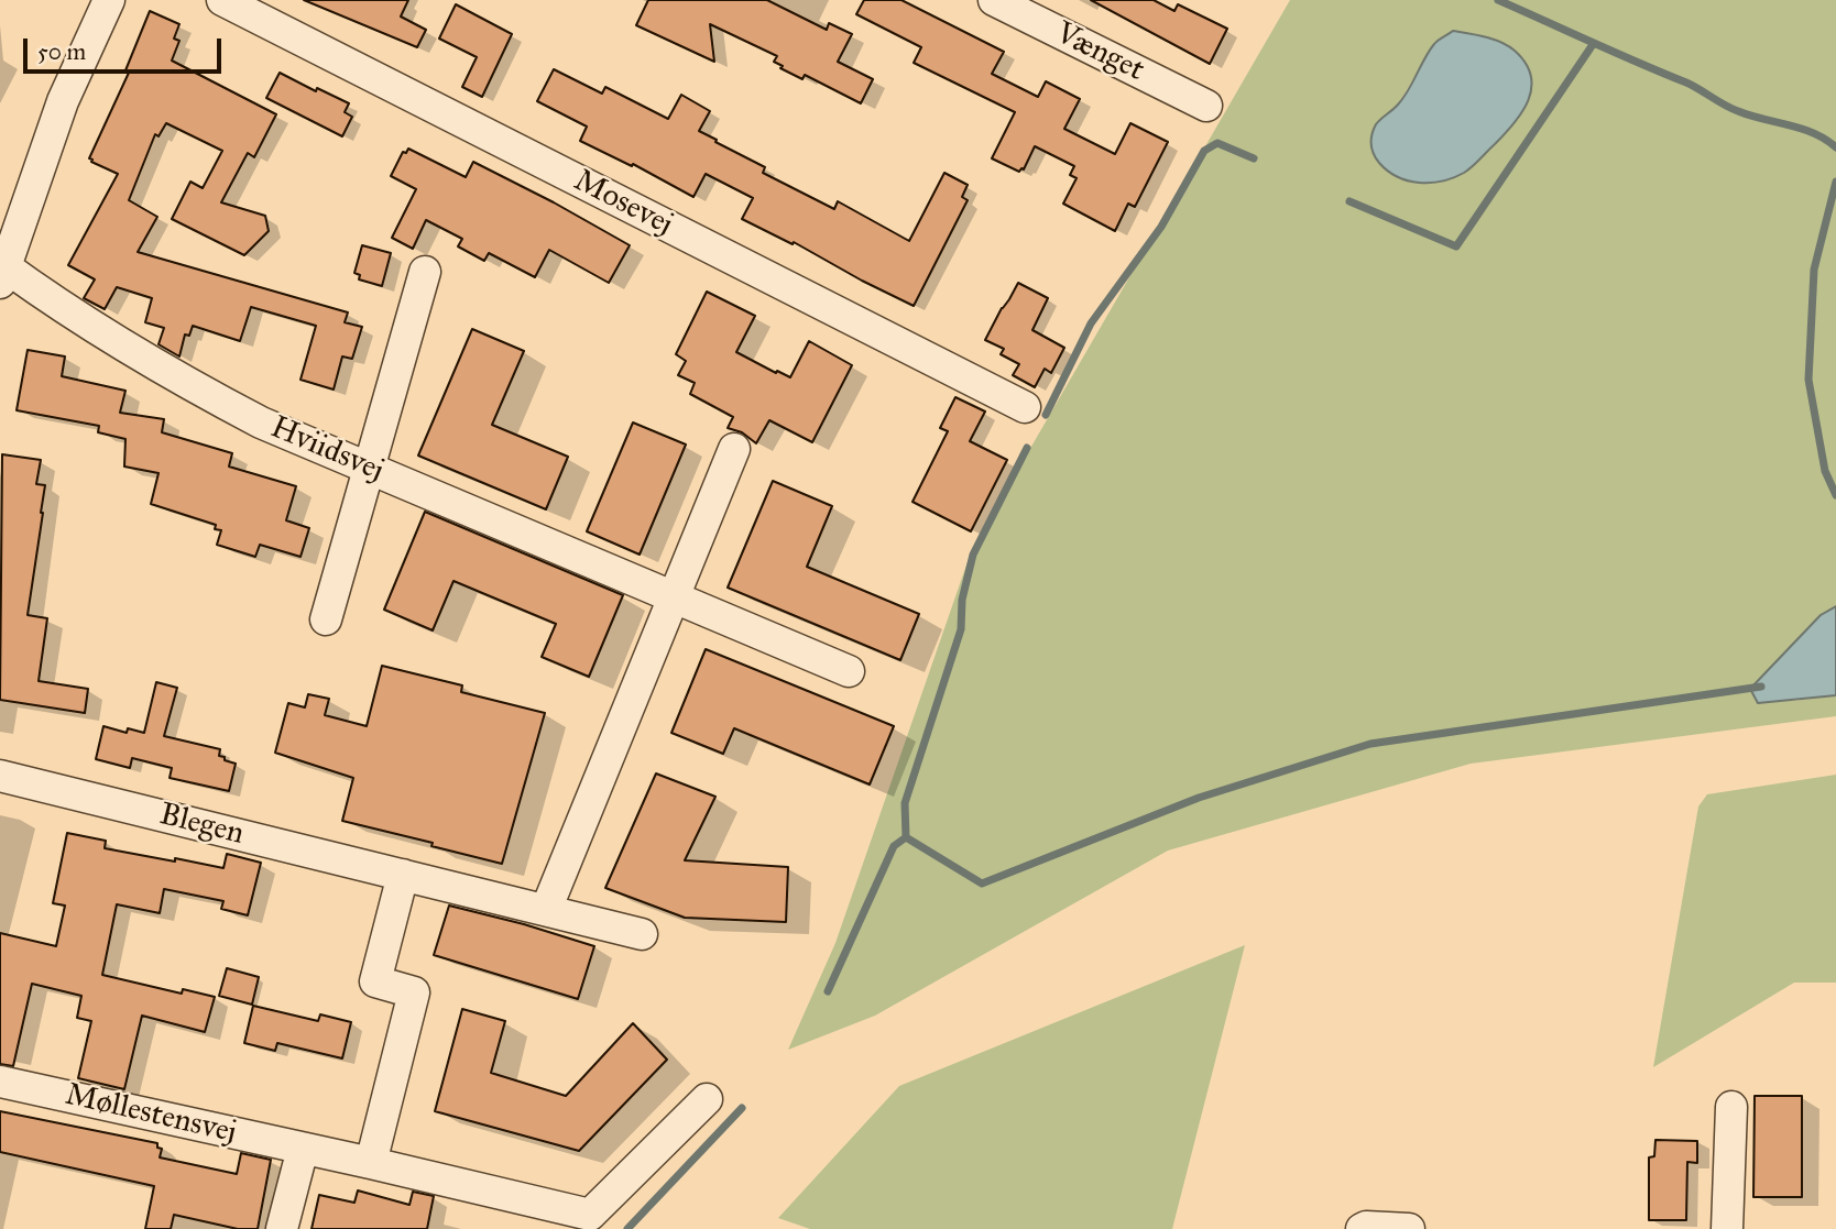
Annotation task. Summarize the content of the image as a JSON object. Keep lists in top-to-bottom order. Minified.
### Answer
{"streets":{"street":["Vænget","Mosevej","Hviidsvej","Blegen","Møllestensvej"]},"scale_bar":"50 m"}
